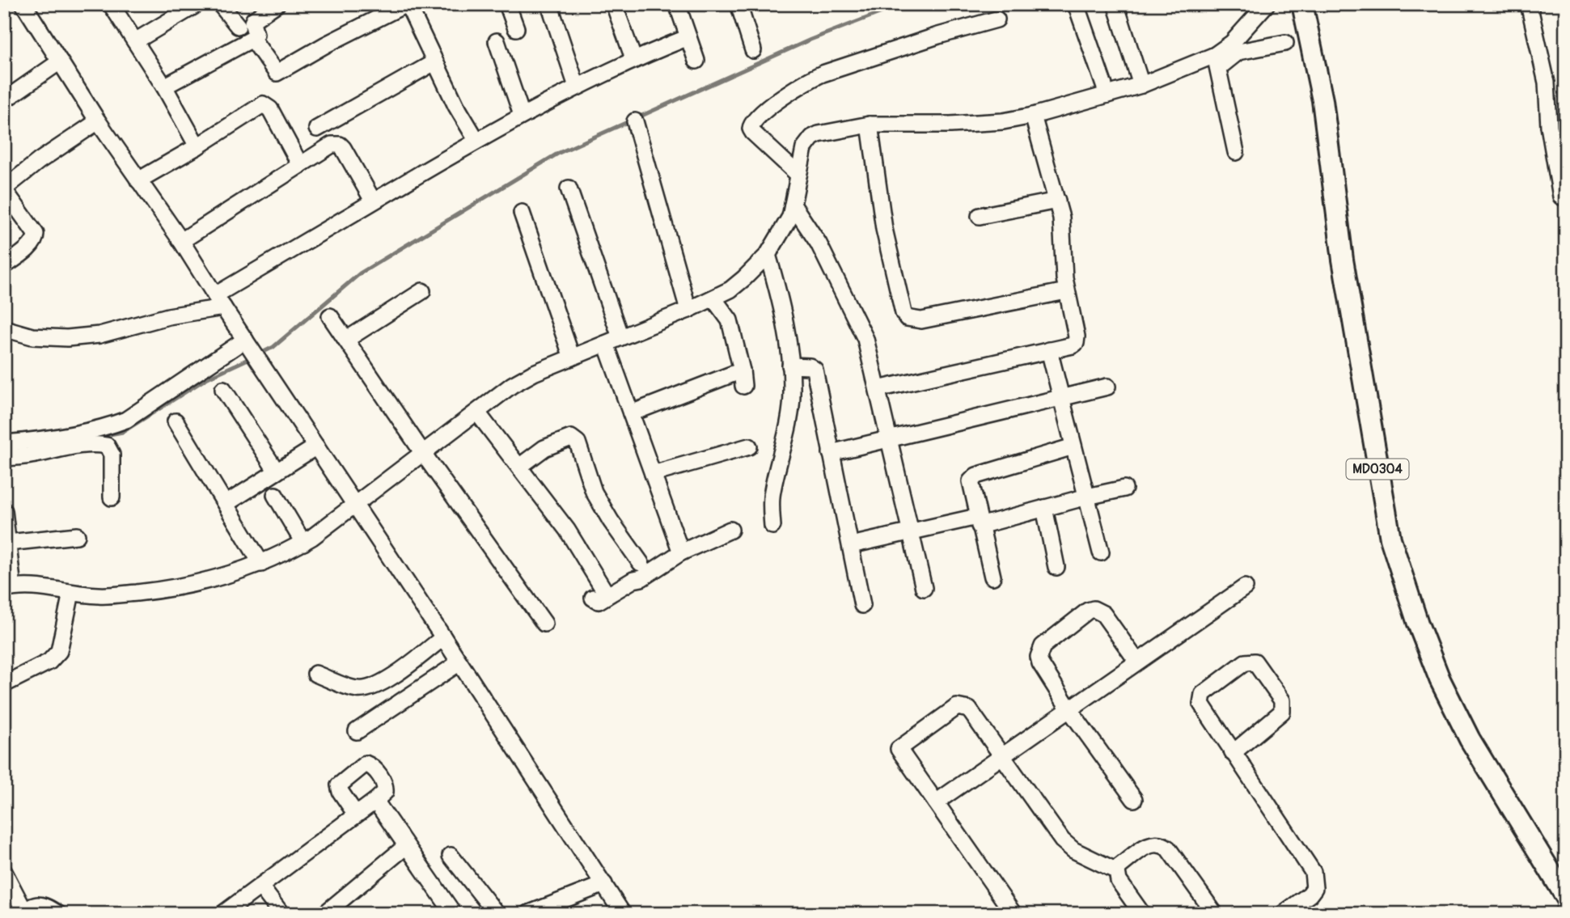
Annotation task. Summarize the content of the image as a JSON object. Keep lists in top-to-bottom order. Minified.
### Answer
{"streets":{"main road":["MD0304"]}}
